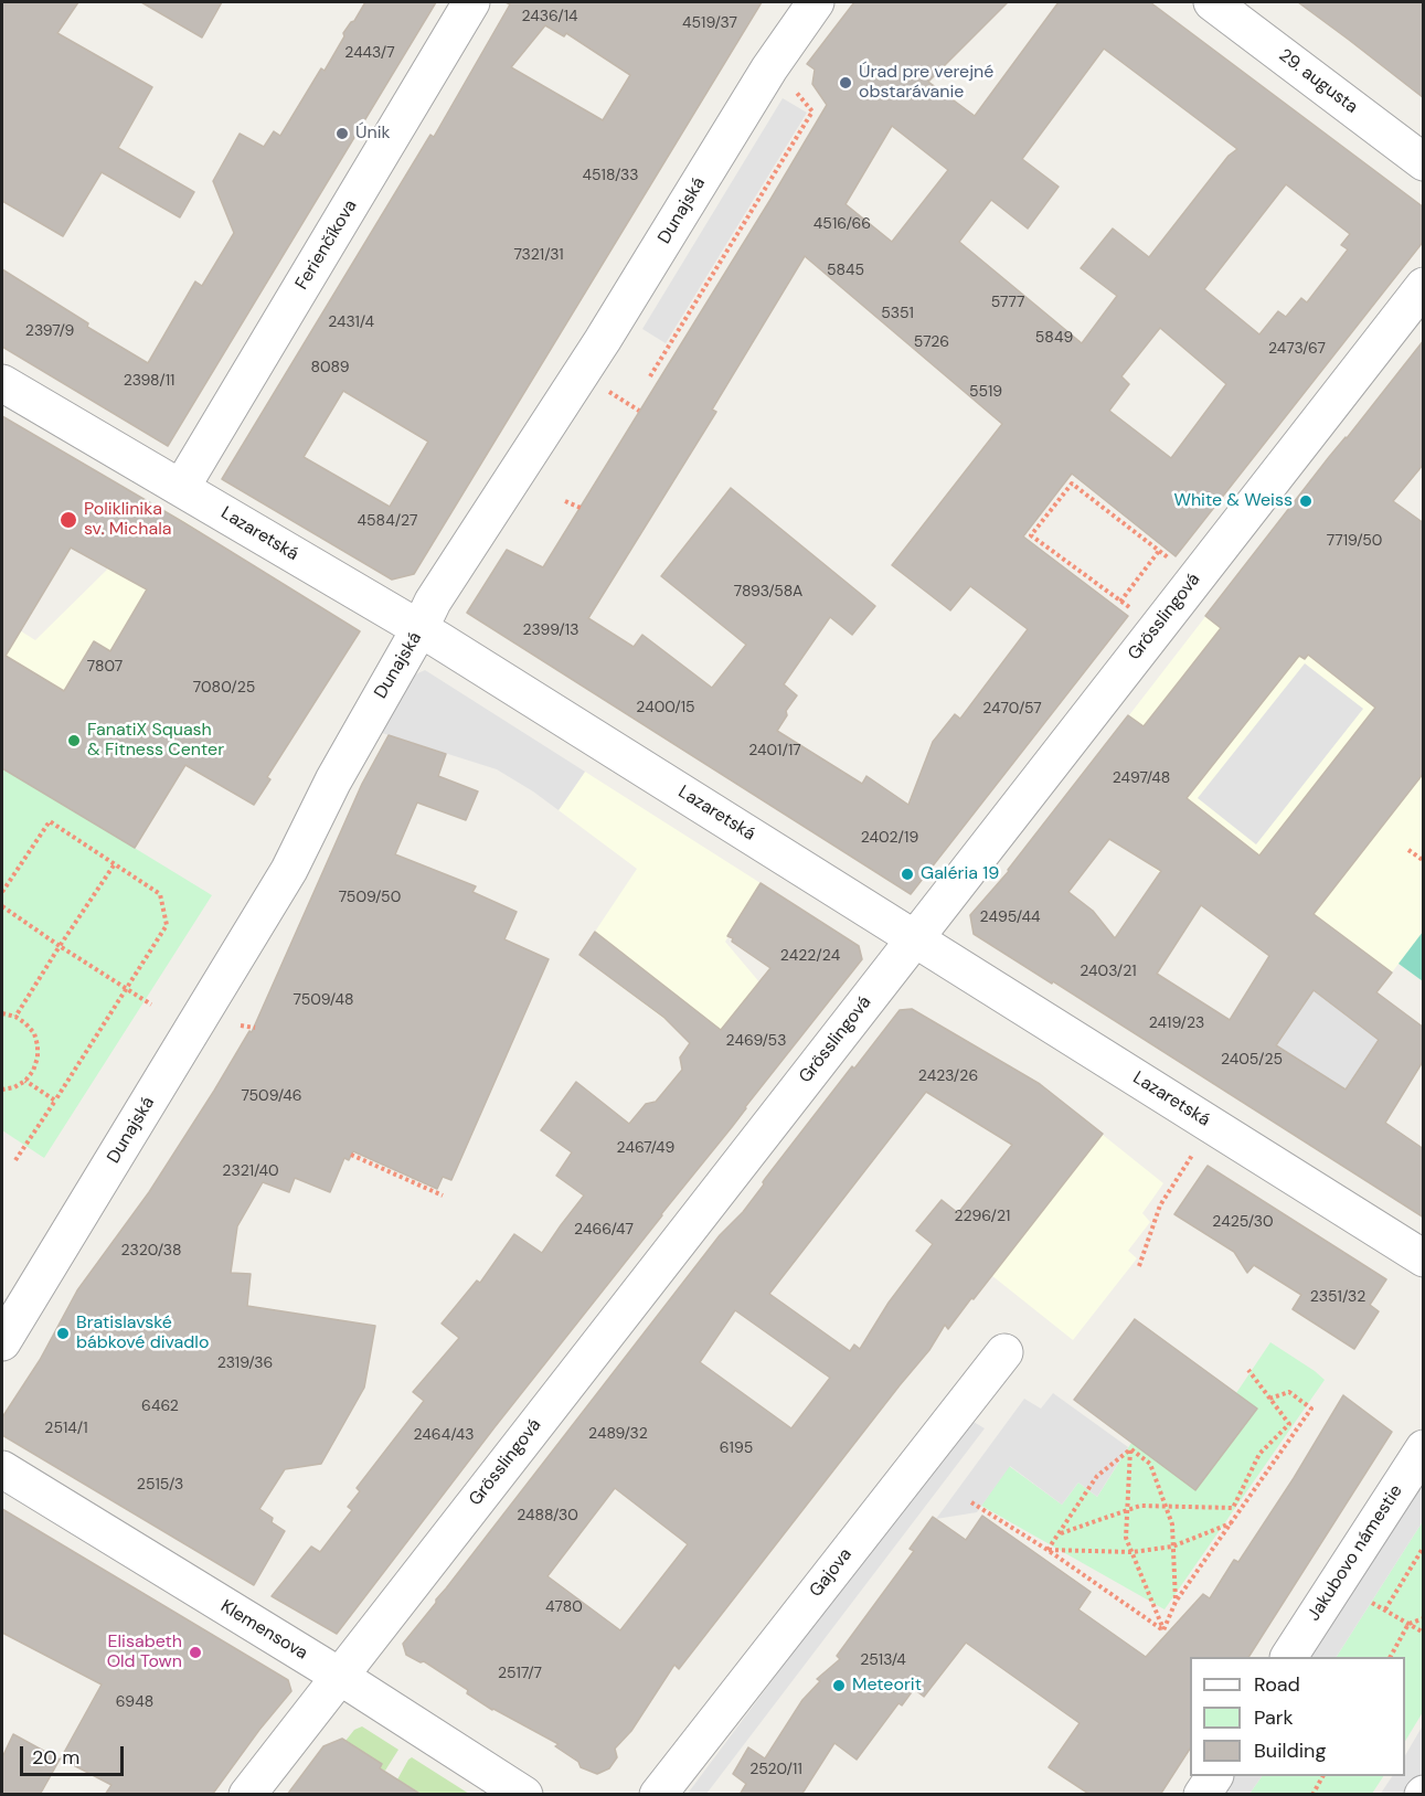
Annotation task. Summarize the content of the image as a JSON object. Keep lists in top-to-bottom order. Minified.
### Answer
{"streets":{"street":["29. augusta","Dunajská","Ferienčíkova","Lazaretská","Grösslingová","Jakubovo námestie","Gajova","Klemensova"]},"crossings":[["Dunajská","Lazaretská"],["Ferienčíkova","Lazaretská"],["Lazaretská","Grösslingová"],["Grösslingová","Klemensova"]],"places":["Úrad pre verejné obstarávanie","Únik","White & Weiss","Poliklinika sv. Michala","FanatiX Squash & Fitness Center","Galéria 19","Bratislavské bábkové divadlo","Elisabeth Old Town","Meteorit"],"house_numbers":["2436/14","4519/37","2443/7","4518/33","4516/66","7321/31","5845","5777","5351","2431/4","2397/9","5849","5726","2473/67","8089","2398/11","5519","4584/27","7719/50","7893/58A","2399/13","7807","7080/25","2400/15","2470/57","2401/17","2497/48","2402/19","7509/50","2495/44","2422/24","2403/21","7509/48","2419/23","2469/53","2405/25","2423/26","7509/46","2467/49","2321/40","2296/21","2425/30","2466/47","2320/38","2351/32","2319/36","6462","2514/1","2489/32","2464/43","6195","2515/3","2488/30","4780","2513/4","2517/7","6948","2520/11"],"legend":["Road","Park","Building"],"scale_bar":"20 m"}
